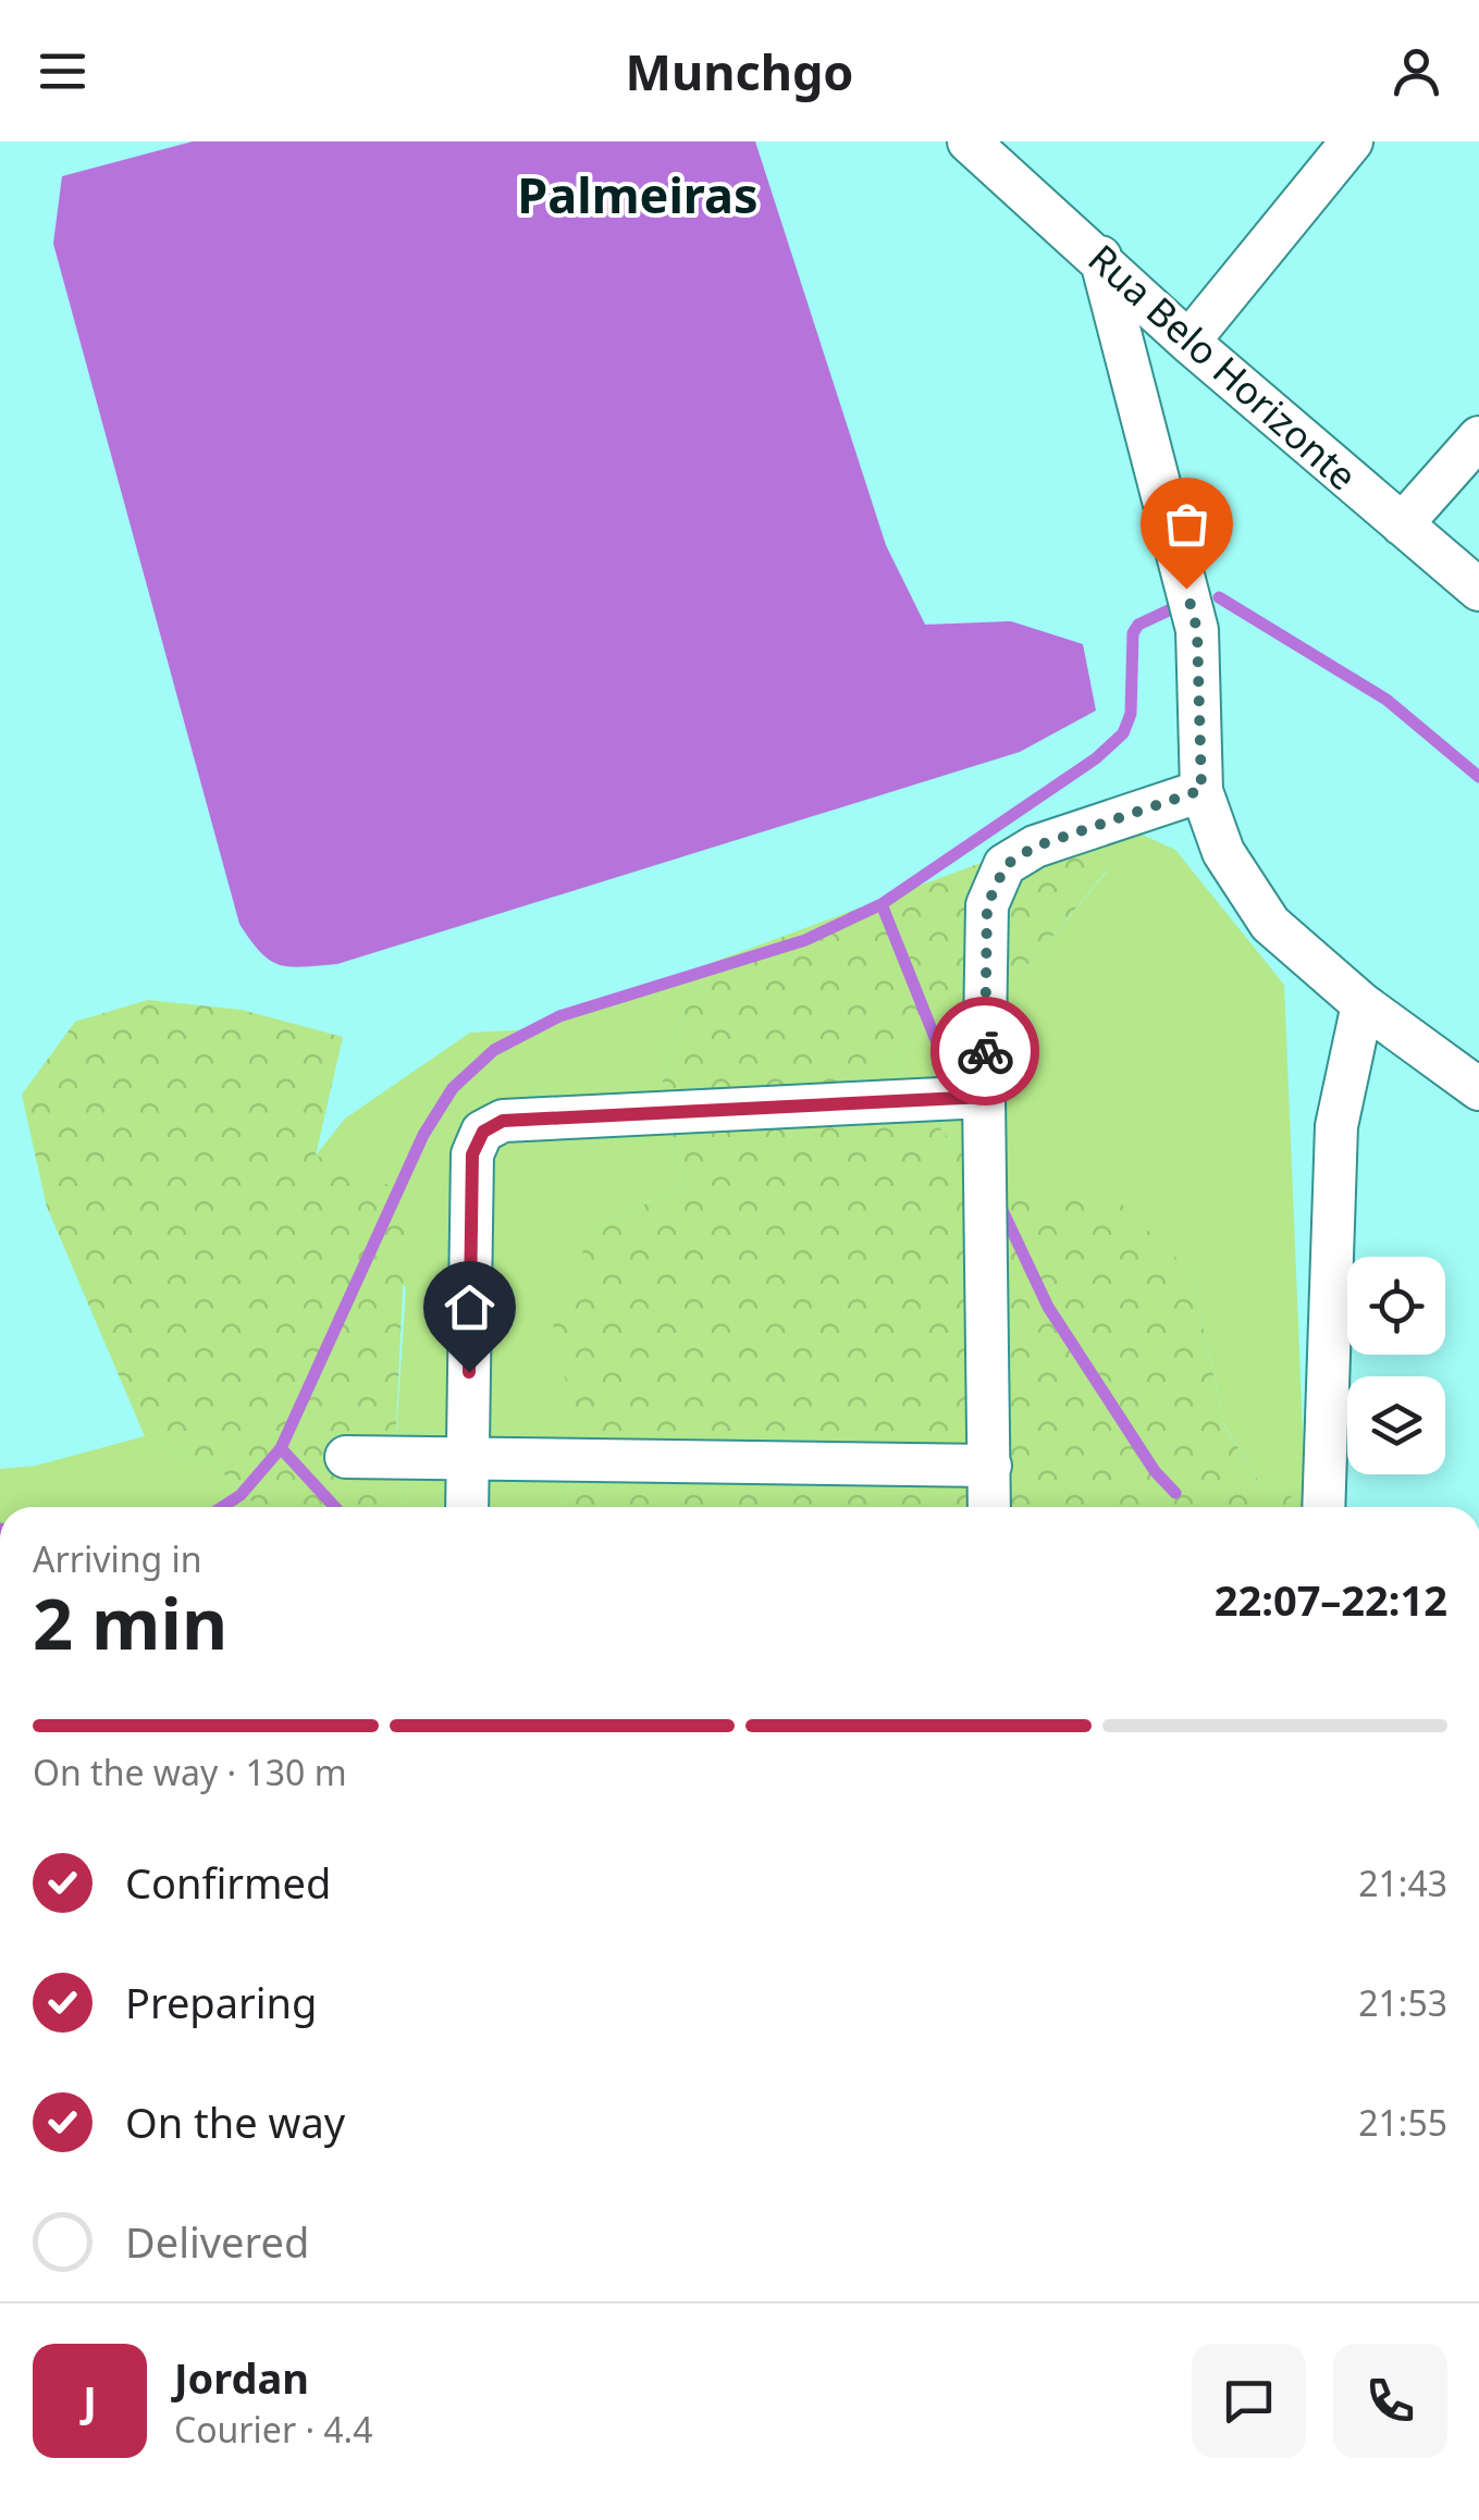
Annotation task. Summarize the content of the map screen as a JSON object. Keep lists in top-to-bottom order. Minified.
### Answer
{"streets":{"street":["Rua Belo Horizonte"]},"districts":["Palmeiras"],"page":{"header":"Munchgo","heading":["2 min","Arriving in","22:07–22:12"],"panel":["Jordan","Courier · 4.4"],"bar":"On the way · 130 m","list":[["Confirmed","21:43"],["Preparing","21:53"],["On the way","21:55"],"Delivered"],"round":"J"}}
